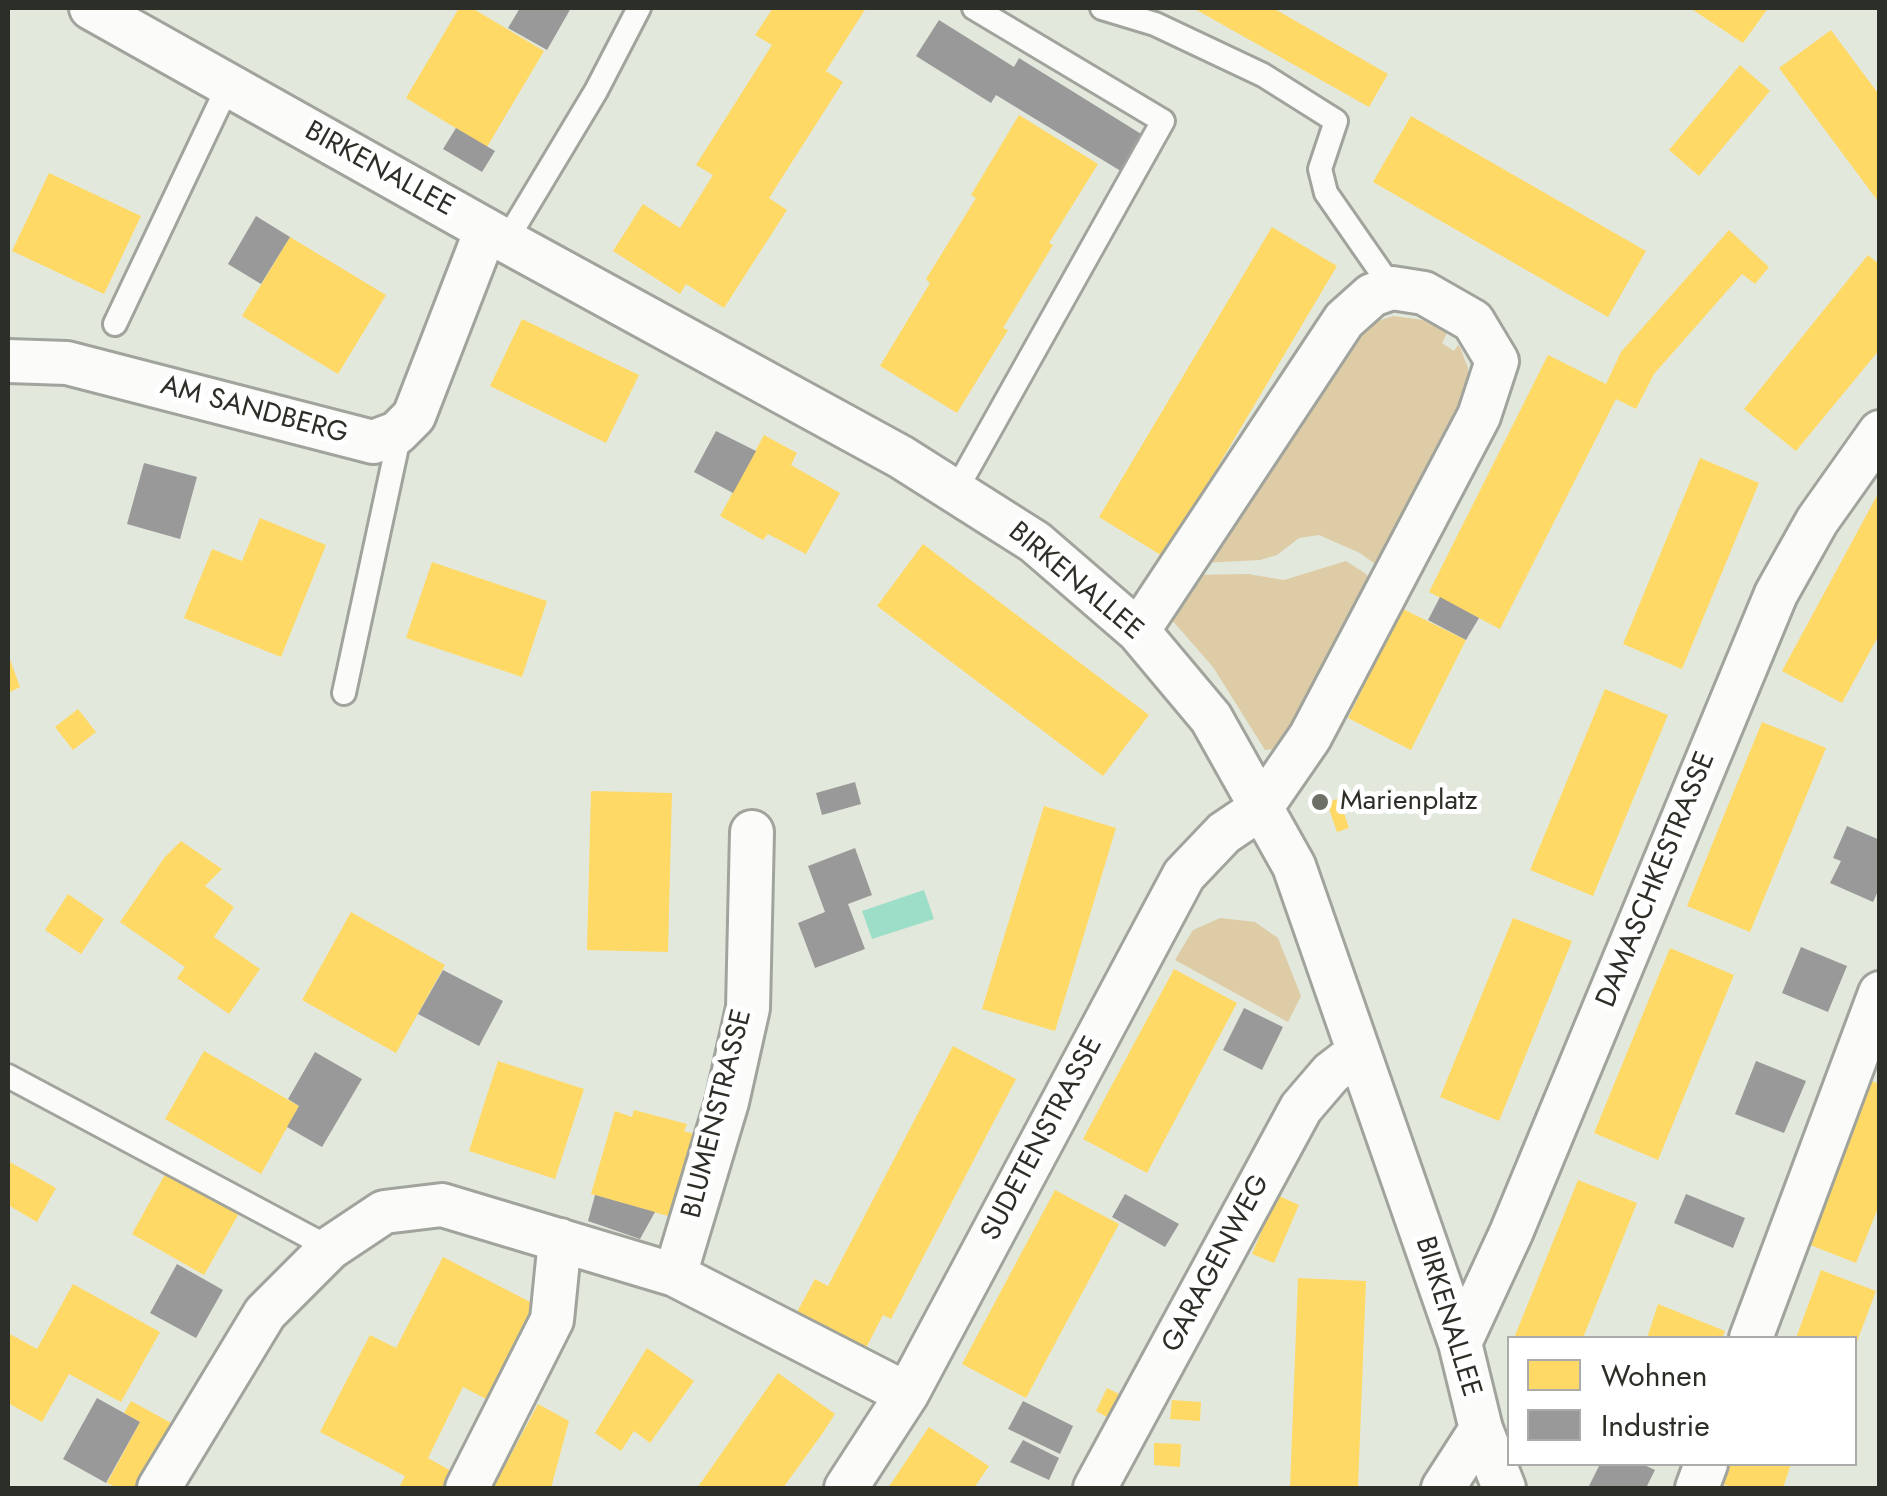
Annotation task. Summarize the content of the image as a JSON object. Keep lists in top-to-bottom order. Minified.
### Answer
{"streets":{"street":["BIRKENALLEE","AM SANDBERG","DAMASCHKESTRASSE","BLUMENSTRASSE","SUDETENSTRASSE","GARAGENWEG"]},"crossings":[["BIRKENALLEE","DAMASCHKESTRASSE"],["BIRKENALLEE","SUDETENSTRASSE"],["BIRKENALLEE","GARAGENWEG"]],"places":["Marienplatz"],"legend":["Wohnen","Industrie"]}
